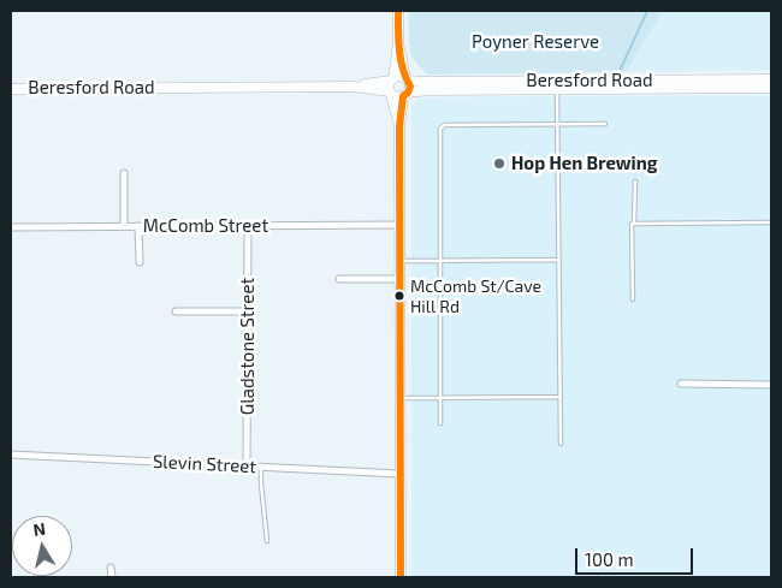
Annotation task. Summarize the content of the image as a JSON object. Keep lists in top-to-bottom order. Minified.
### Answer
{"streets":{"main road":["Beresford Road"],"street":["McComb Street","Gladstone Street","Slevin Street"]},"crossings":[["McComb Street","Gladstone Street"],["Gladstone Street","Slevin Street"]],"parks":["Poyner Reserve"],"places":["Hop Hen Brewing","McComb St/Cave Hill Rd"],"scale_bar":"100 m","north":"top"}
